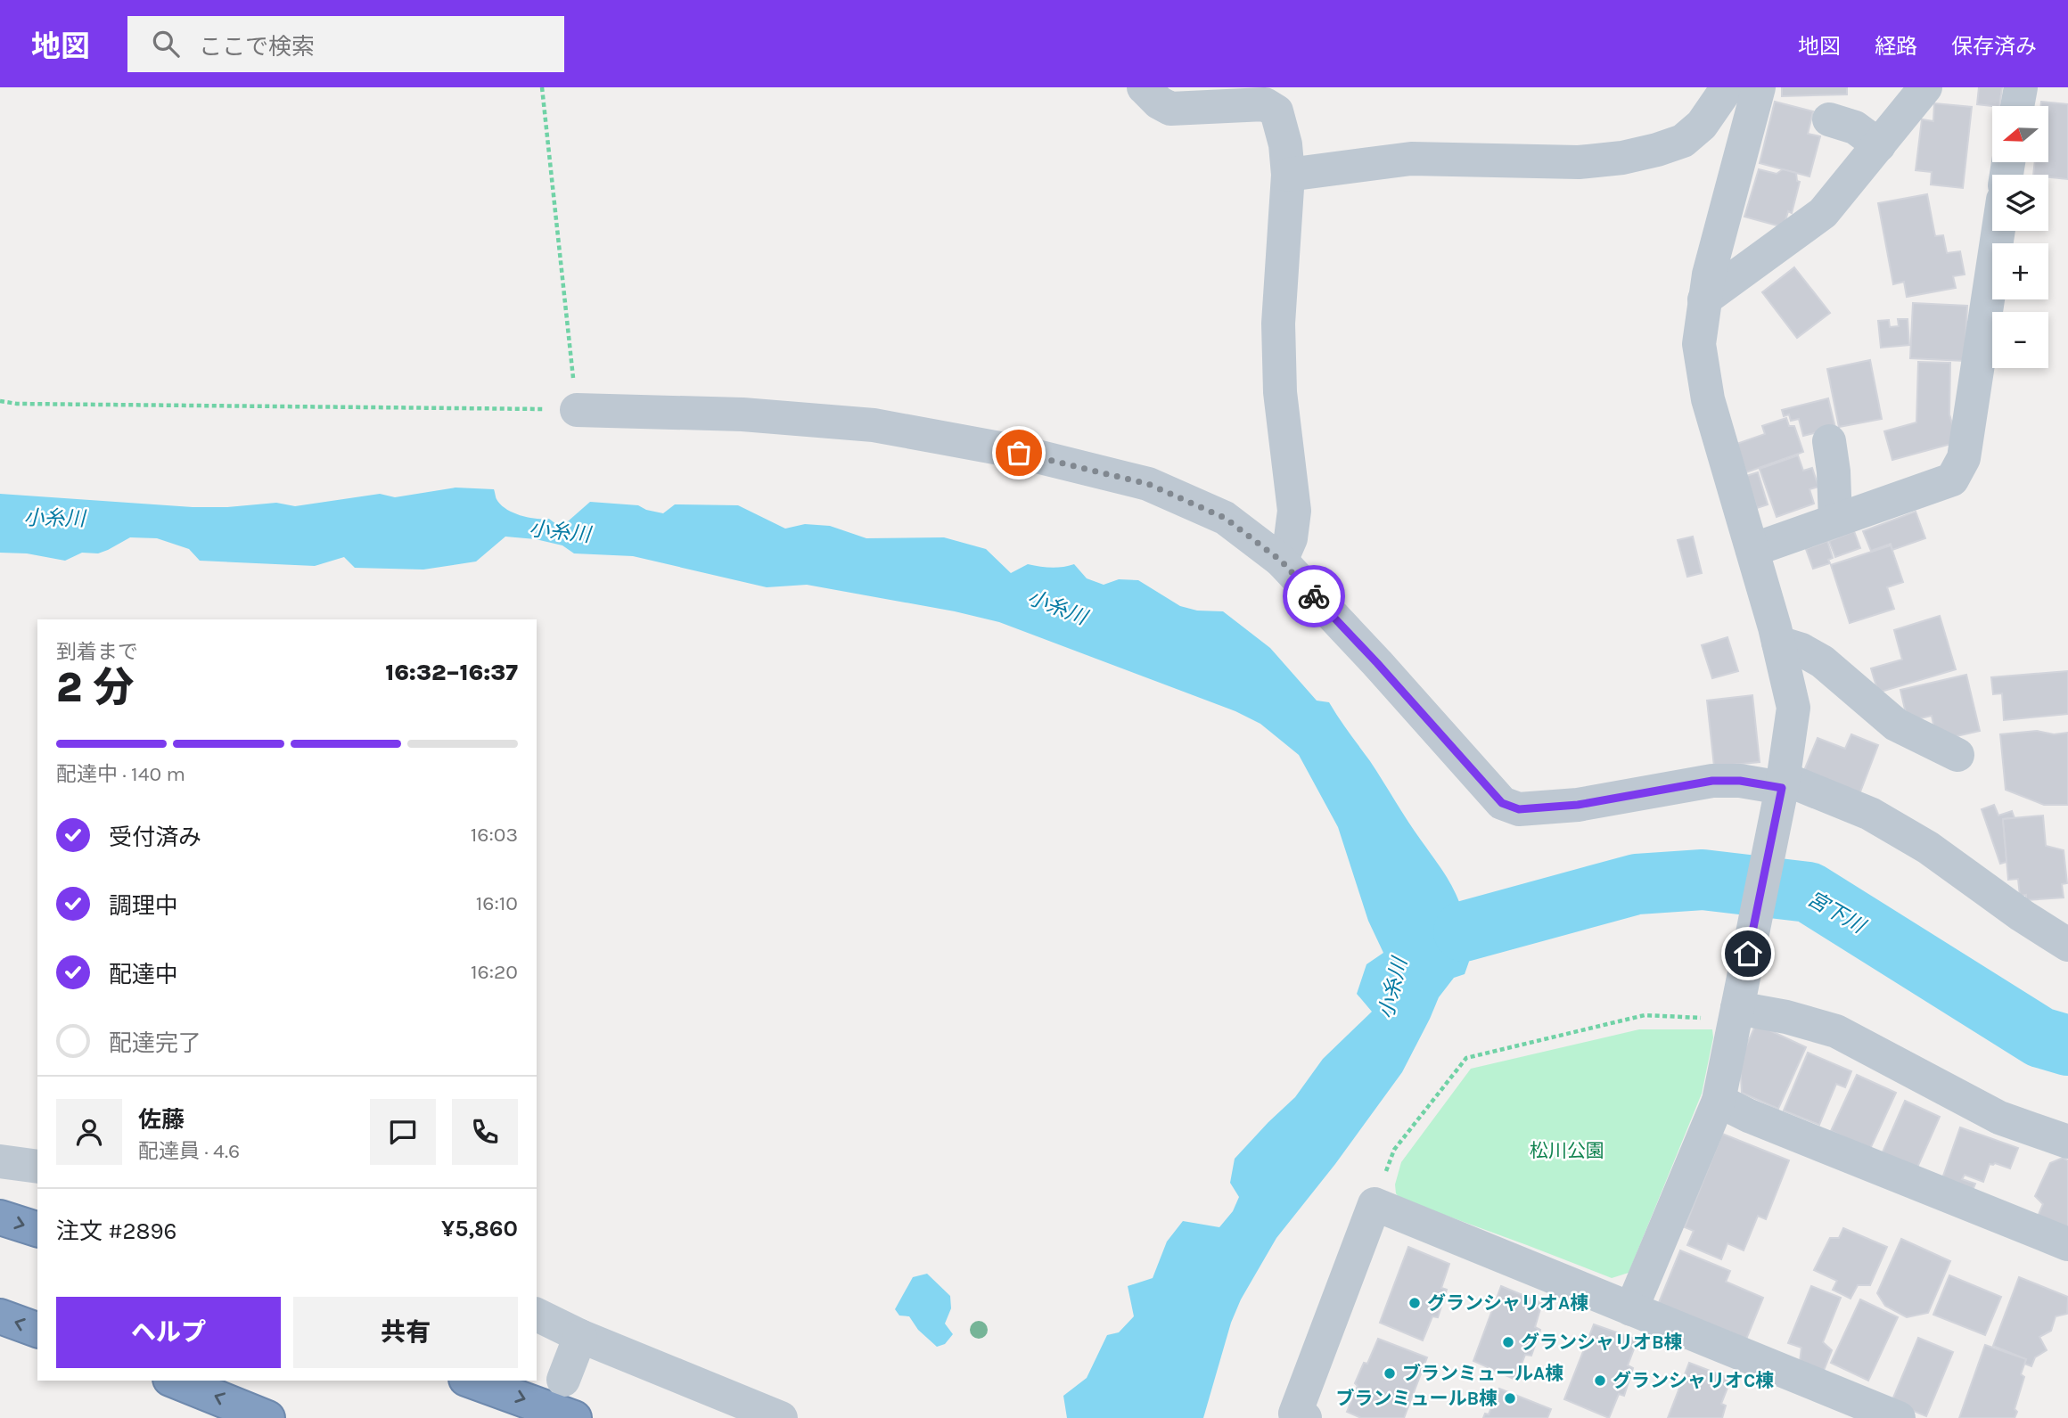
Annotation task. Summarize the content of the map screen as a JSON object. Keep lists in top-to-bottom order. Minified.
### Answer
{"water":["小糸川","宮下川"],"parks":["松川公園"],"places":["グランシャリオA棟","グランシャリオB棟","ブランミュールA棟","グランシャリオC棟","ブランミュールB棟"],"north":"left","page":{"header":"地図","search":"ここで検索","nav":["地図","経路","保存済み"],"map_buttons":["+","−"],"heading":["2 分","到着まで","16:32–16:37"],"panel":["佐藤","配達員 · 4.6","注文 #2896","¥5,860"],"bar":"配達中 · 140 m","list":[["受付済み","16:03"],["調理中","16:10"],["配達中","16:20"],"配達完了"],"buttons":["ヘルプ","共有"]}}
